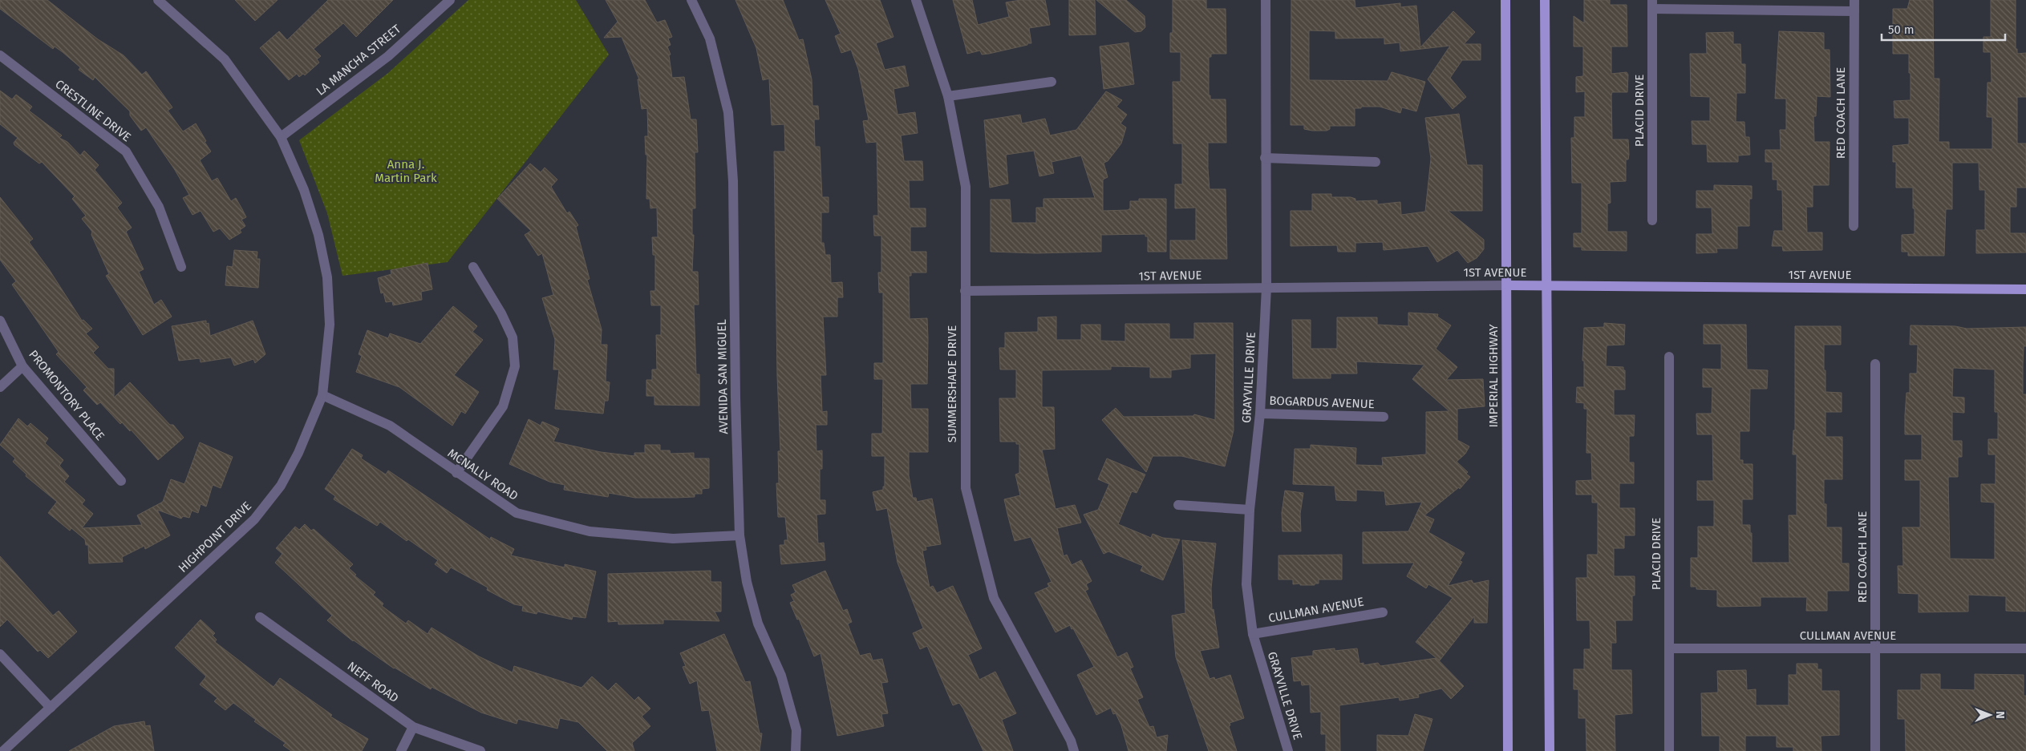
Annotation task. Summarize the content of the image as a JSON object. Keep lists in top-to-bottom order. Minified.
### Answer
{"streets":{"main road":["1ST AVENUE","IMPERIAL HIGHWAY"],"street":["LA MANCHA STREET","CRESTLINE DRIVE","PLACID DRIVE","RED COACH LANE","AVENIDA SAN MIGUEL","GRAYVILLE DRIVE","SUMMERSHADE DRIVE","PROMONTORY PLACE","BOGARDUS AVENUE","MCNALLY ROAD","HIGHPOINT DRIVE","CULLMAN AVENUE","NEFF ROAD"]},"crossings":[["LA MANCHA STREET","HIGHPOINT DRIVE"],["PLACID DRIVE","CULLMAN AVENUE"],["RED COACH LANE","CULLMAN AVENUE"],["1ST AVENUE","IMPERIAL HIGHWAY"],["1ST AVENUE","GRAYVILLE DRIVE"],["1ST AVENUE","SUMMERSHADE DRIVE"],["AVENIDA SAN MIGUEL","MCNALLY ROAD"],["GRAYVILLE DRIVE","BOGARDUS AVENUE"],["GRAYVILLE DRIVE","CULLMAN AVENUE"],["MCNALLY ROAD","HIGHPOINT DRIVE"]],"parks":["Anna J. Martin Park"],"scale_bar":"50 m","north":"right"}
